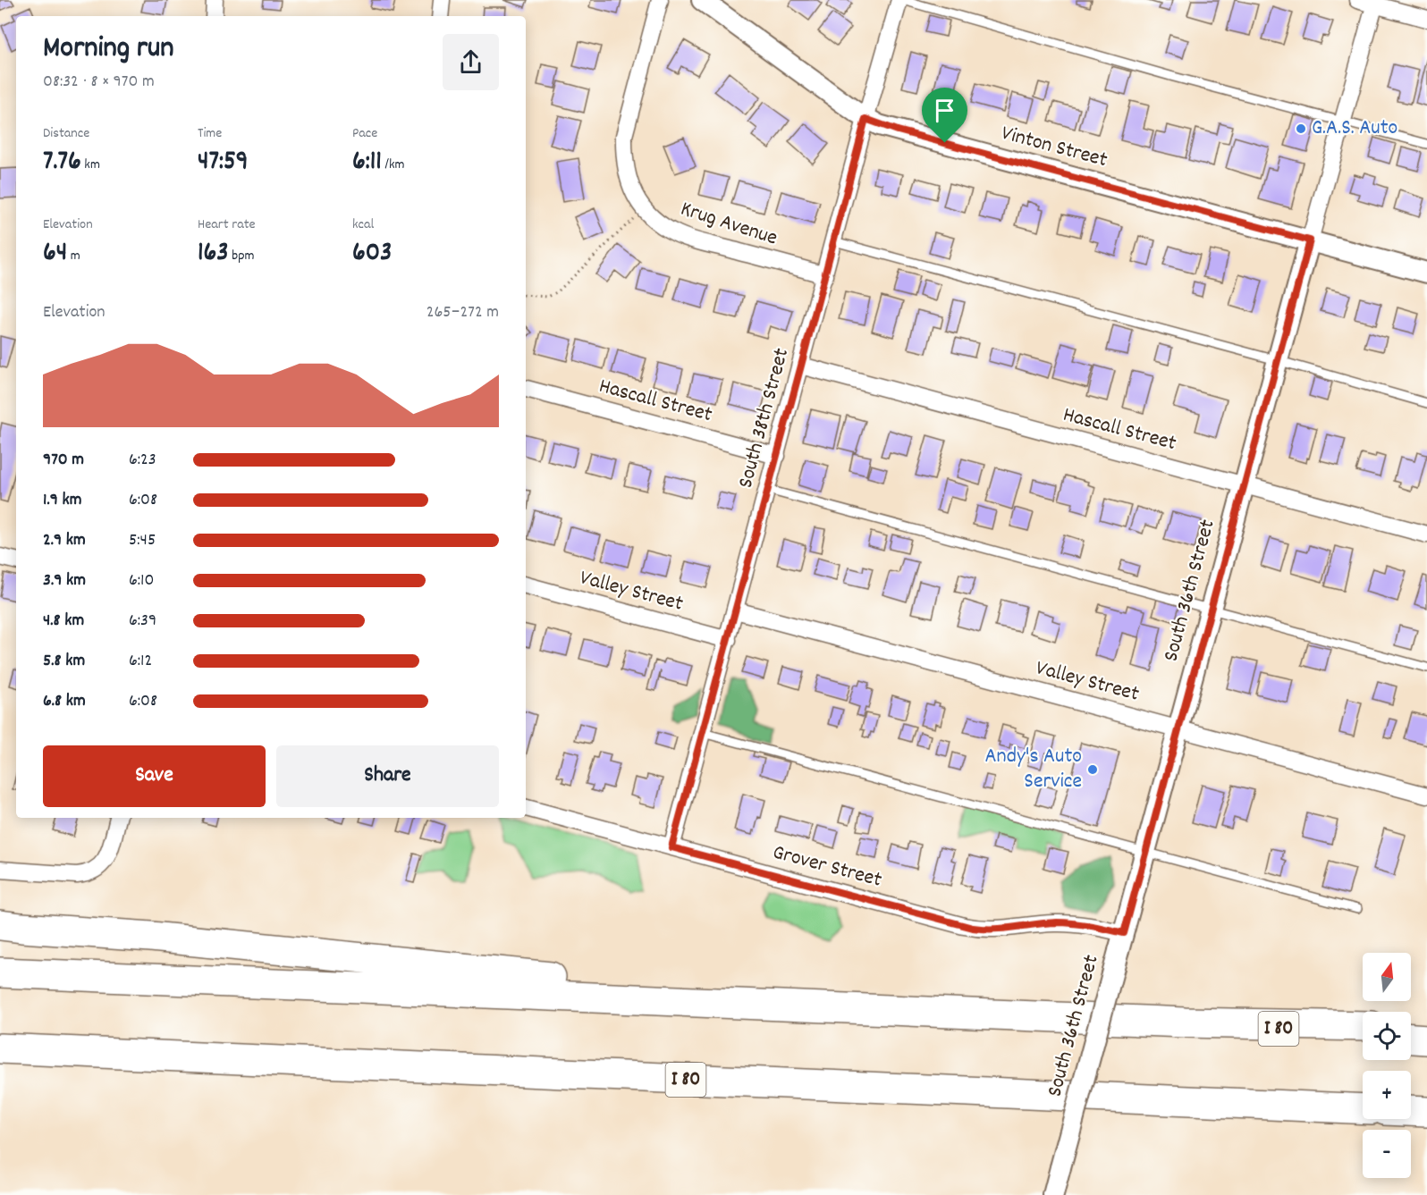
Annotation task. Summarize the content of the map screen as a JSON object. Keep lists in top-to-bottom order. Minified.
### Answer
{"streets":{"highway":["I 80"],"street":["Vinton Street","Krug Avenue","Hascall Street","South 38th Street","South 36th Street","Valley Street","Grover Street"]},"crossings":[["Vinton Street","South 38th Street"],["Vinton Street","South 36th Street"],["Krug Avenue","South 38th Street"],["Hascall Street","South 38th Street"],["Hascall Street","South 36th Street"],["South 38th Street","Valley Street"],["South 38th Street","Grover Street"],["South 36th Street","Valley Street"],["South 36th Street","Grover Street"]],"places":["G.A.S. Auto","Andy's Auto Service"],"north":"top","page":{"heading":["Morning run","08:32 · 8 × 970 m"],"stats":[["Distance","7.76 km"],["Time","47:59"],["Pace","6:11 /km"],["Elevation","64 m"],["Heart rate","163 bpm"],["kcal","603"]],"chart":["Elevation","265–272 m"],"list":[{"name":"970 m","note":"6:23"},{"name":"1.9 km","note":"6:08"},{"name":"2.9 km","note":"5:45"},{"name":"3.9 km","note":"6:10"},{"name":"4.8 km","note":"6:39"},{"name":"5.8 km","note":"6:12"},{"name":"6.8 km","note":"6:08"}],"buttons":["Save","Share"],"map_buttons":["+","−"]}}
